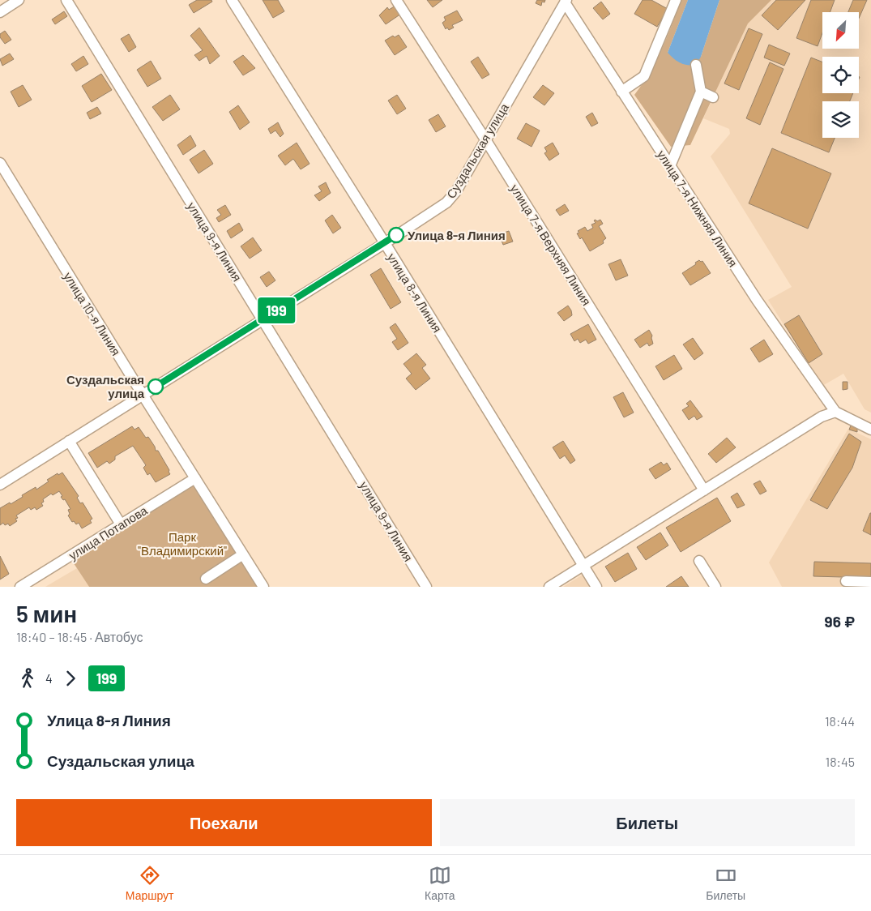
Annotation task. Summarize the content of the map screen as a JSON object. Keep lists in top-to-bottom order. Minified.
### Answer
{"streets":{"street":["Суздальская улица","улица 7-я Нижняя Линия","улица 9-я Линия","улица 7-я Верхняя Линия","улица 8-я Линия","улица 10-я Линия","улица Потапова"]},"crossings":[["Суздальская улица","улица 7-я Нижняя Линия"],["Суздальская улица","улица 9-я Линия"],["Суздальская улица","улица 7-я Верхняя Линия"],["Суздальская улица","улица 8-я Линия"],["Суздальская улица","улица 10-я Линия"],["улица 10-я Линия","улица Потапова"]],"parks":["Парк \"Владимирский\""],"places":["Улица 8-я Линия","Суздальская улица"],"lines":["bus line 199"],"north":"bottom left","page":{"on_map":"199","heading":["5 мин","18:40 – 18:45 · Автобус","96 ₽"],"legs":["4","199"],"list":[{"name":"Улица 8-я Линия","value":"18:44"},{"name":"Суздальская улица","value":"18:45"}],"buttons":["Поехали","Билеты"],"tabs":["Маршрут","Карта","Билеты"]}}
